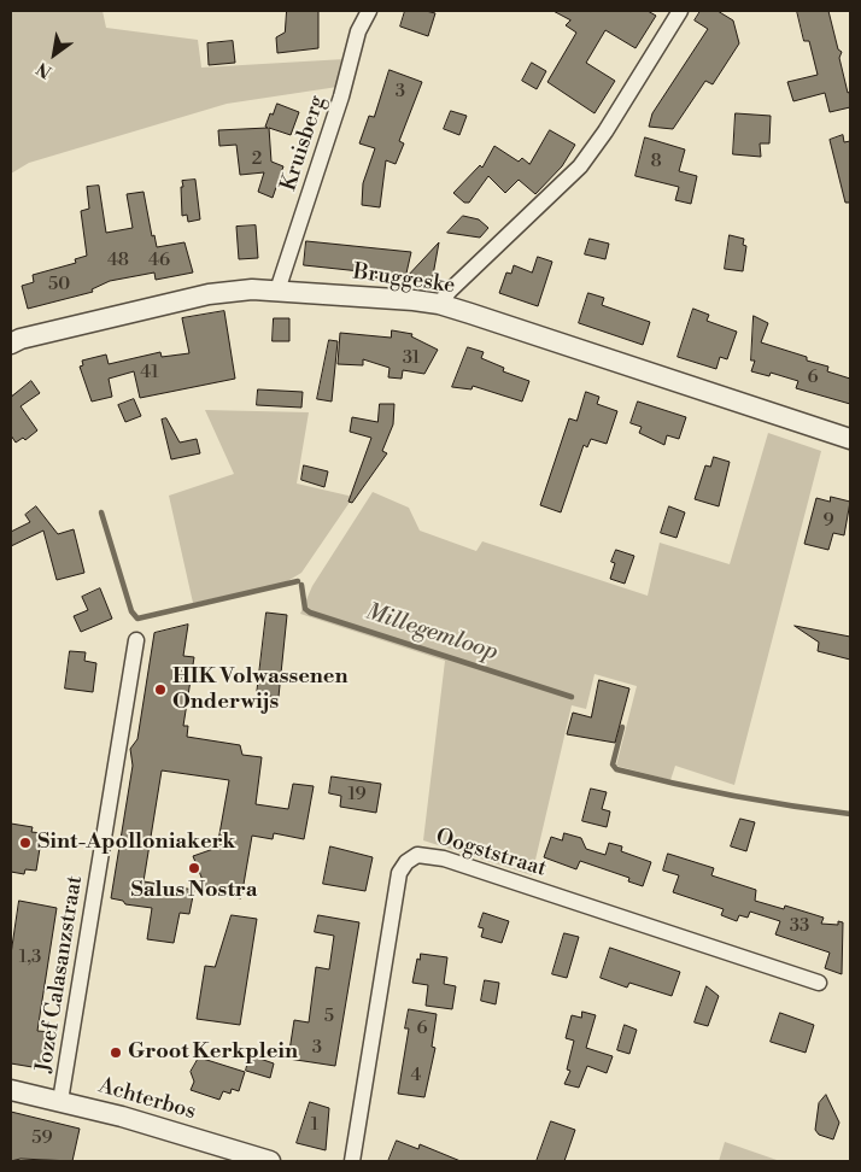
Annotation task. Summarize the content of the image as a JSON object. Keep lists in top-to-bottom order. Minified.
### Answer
{"streets":{"street":["Kruisberg","Bruggeske","Oogststraat","Jozef Calasanzstraat","Achterbos"]},"crossings":[["Kruisberg","Bruggeske"],["Jozef Calasanzstraat","Achterbos"]],"water":["Millegemloop"],"places":["HIK Volwassenen Onderwijs","Sint-Apolloniakerk","Salus Nostra","Groot Kerkplein"],"house_numbers":["3","2","8","48","46","50","31","41","6","9","19","33","1,3","5","6","3","4","1","59"],"north":"bottom left"}
